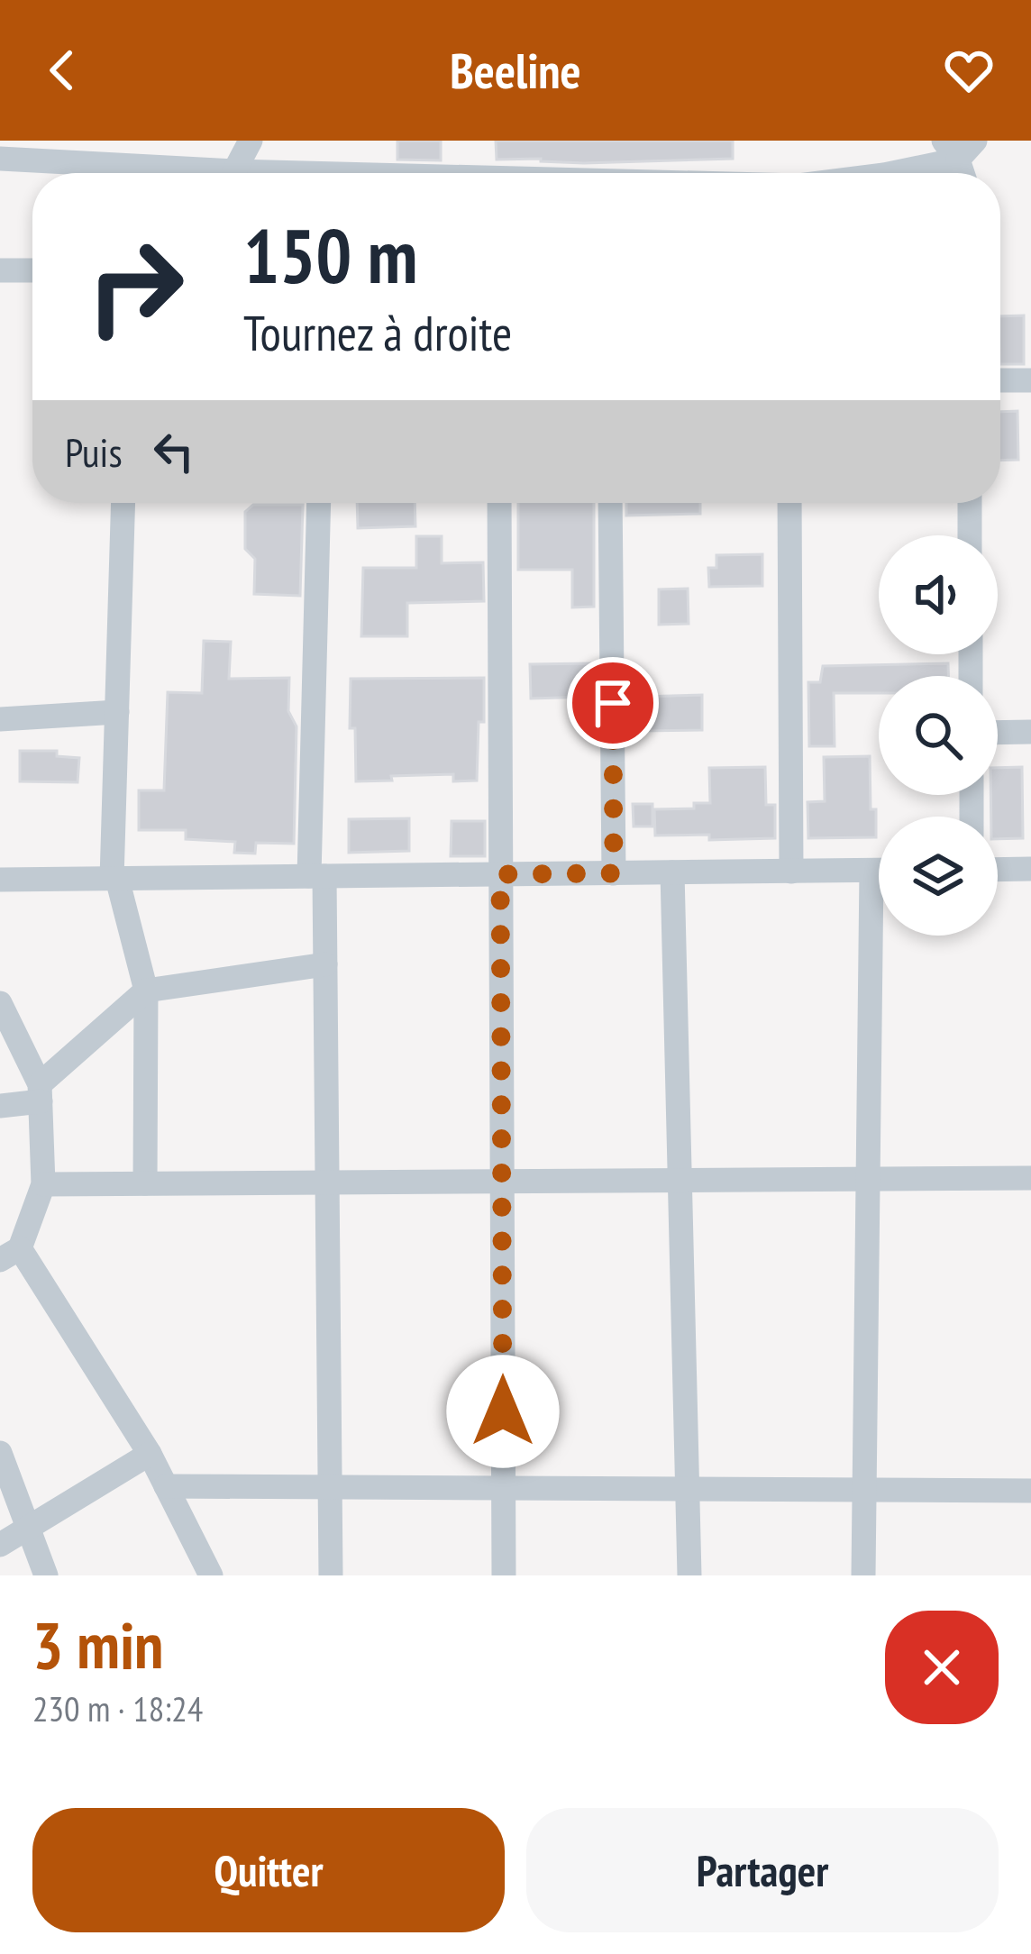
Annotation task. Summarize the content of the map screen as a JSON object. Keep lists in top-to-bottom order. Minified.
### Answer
{"page":{"header":"Beeline","turn":["150 m","Tournez à droite"],"then":"Puis","heading":["3 min","230 m · 18:24"],"buttons":["Quitter","Partager"]}}
